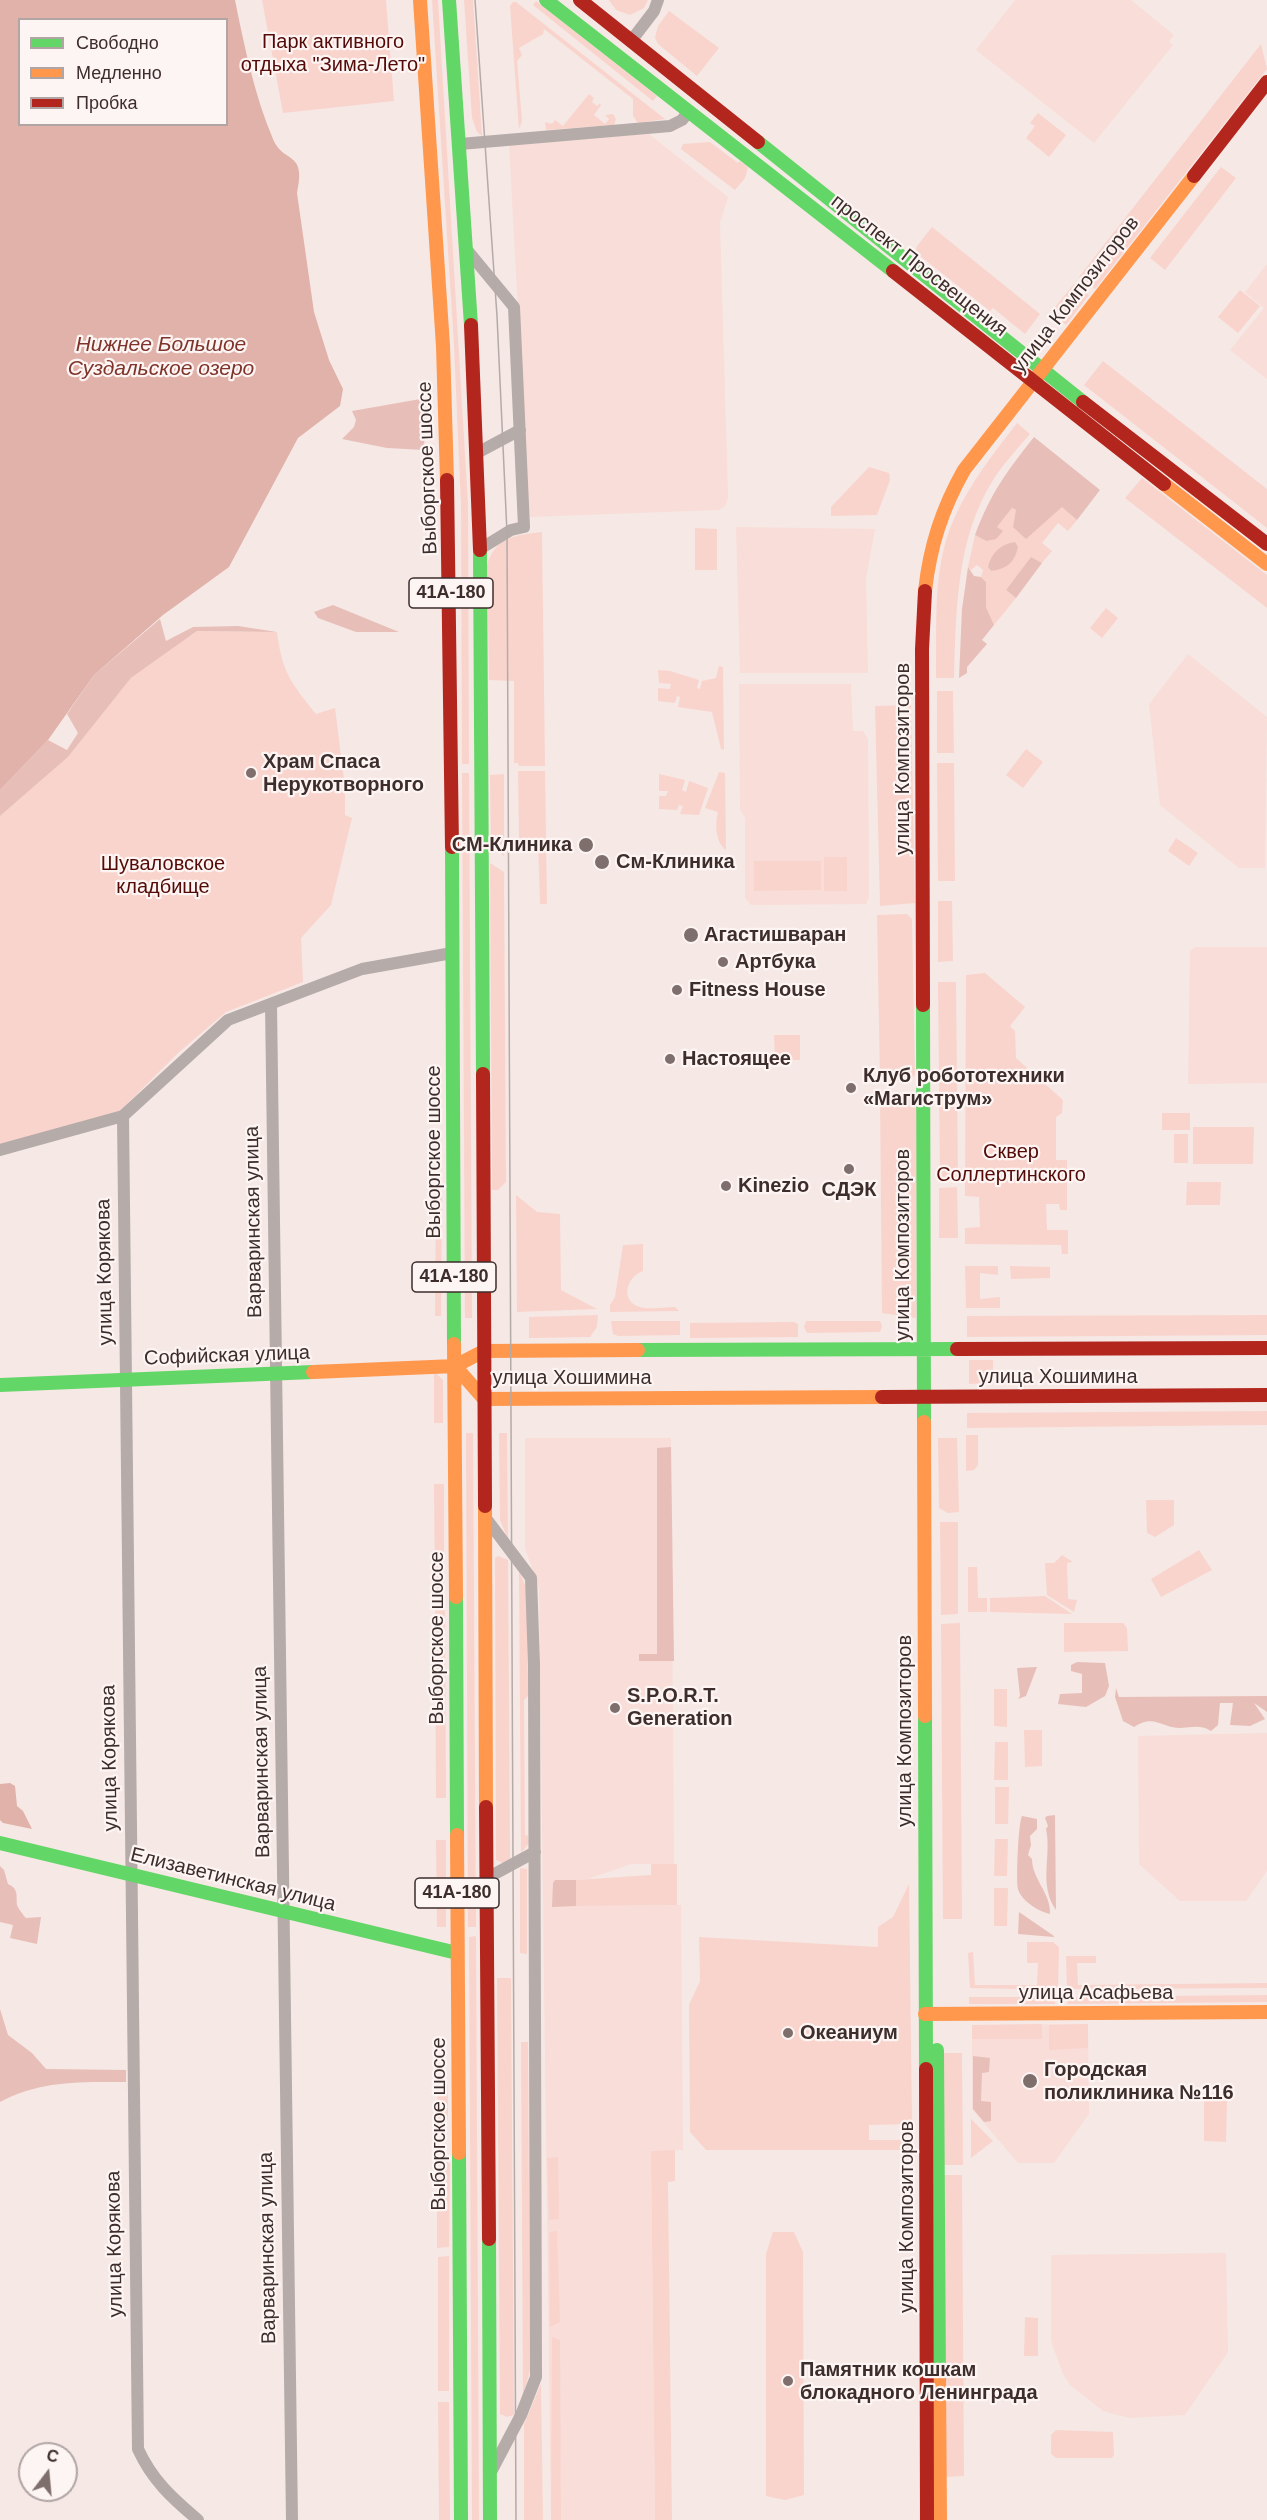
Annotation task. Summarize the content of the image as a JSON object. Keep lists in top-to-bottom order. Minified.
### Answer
{"streets":{"main road":["проспект Просвещения","улица Композиторов","Выборгское шоссе","41А-180","Софийская улица","улица Хошимина","Елизаветинская улица","улица Асафьева"],"street":["Варваринская улица","улица Корякова"]},"crossings":[["проспект Просвещения","улица Композиторов"],["улица Композиторов","улица Хошимина"],["улица Композиторов","улица Асафьева"],["Выборгское шоссе","Софийская улица"],["Выборгское шоссе","улица Хошимина"],["Выборгское шоссе","Елизаветинская улица"],["41А-180","улица Хошимина"],["Варваринская улица","Софийская улица"],["Варваринская улица","Елизаветинская улица"],["улица Корякова","Софийская улица"],["улица Корякова","Елизаветинская улица"],["Софийская улица","улица Хошимина"]],"water":["Нижнее Большое Суздальское озеро"],"parks":["Парк активного отдыха \"Зима-Лето\"","Шуваловское кладбище","Сквер Соллертинского"],"places":["Храм Спаса Нерукотворного","СМ-Клиника","См-Клиника","Агастишваран","Артбука","Fitness House","Настоящее","Клуб робототехники «Магиструм»","СДЭК","Kinezio","S.P.O.R.T. Generation","Океаниум","Городская поликлиника №116","Памятник кошкам блокадного Ленинграда"],"legend":["Свободно","Медленно","Пробка"],"north":"top"}
